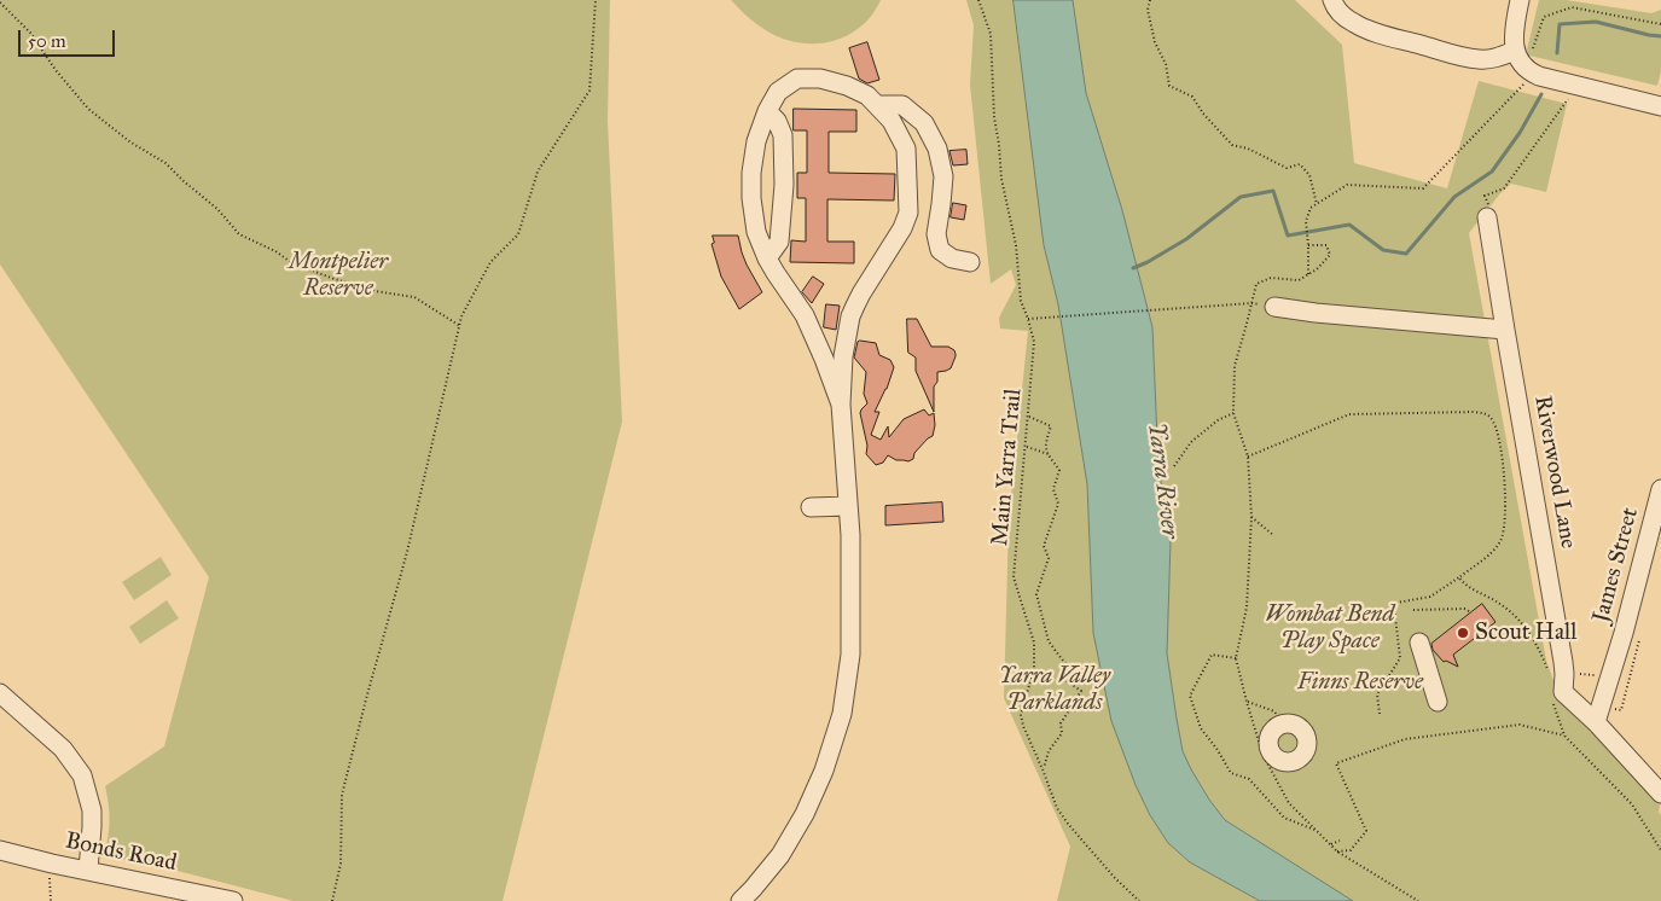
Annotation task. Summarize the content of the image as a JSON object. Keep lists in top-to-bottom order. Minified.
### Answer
{"streets":{"street":["Riverwood Lane","James Street","Bonds Road"],"path":["Main Yarra Trail"]},"crossings":[["Riverwood Lane","James Street"]],"water":["Yarra River"],"parks":["Montpelier Reserve","Wombat Bend Play Space","Yarra Valley Parklands","Finns Reserve"],"places":["Scout Hall"],"scale_bar":"50 m"}
